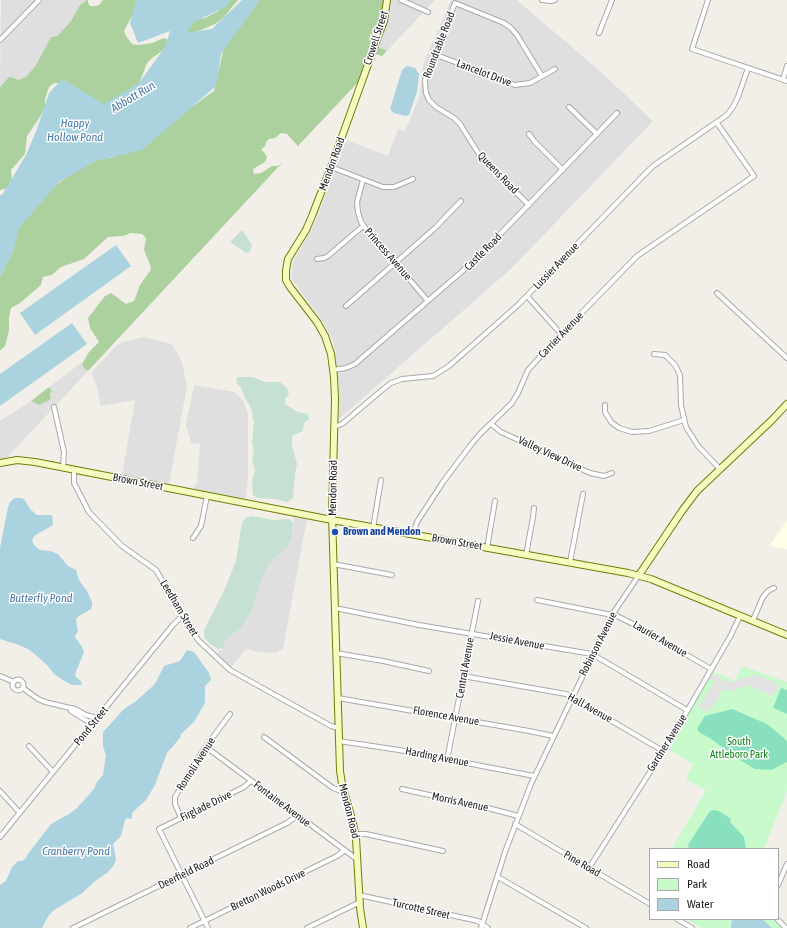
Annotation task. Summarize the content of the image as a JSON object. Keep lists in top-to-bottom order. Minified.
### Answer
{"streets":{"street":["Crowell Street","Roundtable Road","Lancelot Drive","Mendon Road","Queens Road","Castle Road","Princess Avenue","Lussier Avenue","Carrier Avenue","Valley View Drive","Brown Street","Leedham Street","Laurier Avenue","Jessie Avenue","Robinson Avenue","Central Avenue","Hall Avenue","Florence Avenue","Pond Street","Gardner Avenue","Harding Avenue","Romoli Avenue","Morris Avenue","Fontaine Avenue","Firglade Drive","Pine Road","Deerfield Road","Bretton Woods Drive","Turcotte Street"]},"crossings":[["Crowell Street","Mendon Road"],["Roundtable Road","Lancelot Drive"],["Roundtable Road","Queens Road"],["Mendon Road","Castle Road"],["Mendon Road","Lussier Avenue"],["Mendon Road","Brown Street"],["Mendon Road","Leedham Street"],["Mendon Road","Jessie Avenue"],["Mendon Road","Florence Avenue"],["Mendon Road","Harding Avenue"],["Mendon Road","Fontaine Avenue"],["Mendon Road","Turcotte Street"],["Queens Road","Castle Road"],["Castle Road","Princess Avenue"],["Lussier Avenue","Carrier Avenue"],["Carrier Avenue","Valley View Drive"],["Carrier Avenue","Brown Street"],["Brown Street","Leedham Street"],["Brown Street","Robinson Avenue"],["Brown Street","Gardner Avenue"],["Leedham Street","Pond Street"],["Laurier Avenue","Robinson Avenue"],["Laurier Avenue","Gardner Avenue"],["Jessie Avenue","Robinson Avenue"],["Jessie Avenue","Central Avenue"],["Jessie Avenue","Gardner Avenue"],["Robinson Avenue","Hall Avenue"],["Robinson Avenue","Florence Avenue"],["Robinson Avenue","Harding Avenue"],["Robinson Avenue","Morris Avenue"],["Robinson Avenue","Pine Road"],["Robinson Avenue","Turcotte Street"],["Central Avenue","Hall Avenue"],["Central Avenue","Florence Avenue"],["Central Avenue","Harding Avenue"],["Hall Avenue","Gardner Avenue"],["Gardner Avenue","Pine Road"],["Romoli Avenue","Fontaine Avenue"],["Romoli Avenue","Firglade Drive"],["Fontaine Avenue","Firglade Drive"],["Fontaine Avenue","Deerfield Road"],["Fontaine Avenue","Bretton Woods Drive"],["Firglade Drive","Deerfield Road"]],"water":["Abbott Run","Happy Hollow Pond","Butterfly Pond","Cranberry Pond"],"parks":["South Attleboro Park"],"places":["Brown and Mendon"],"legend":["Road","Park","Water"]}
